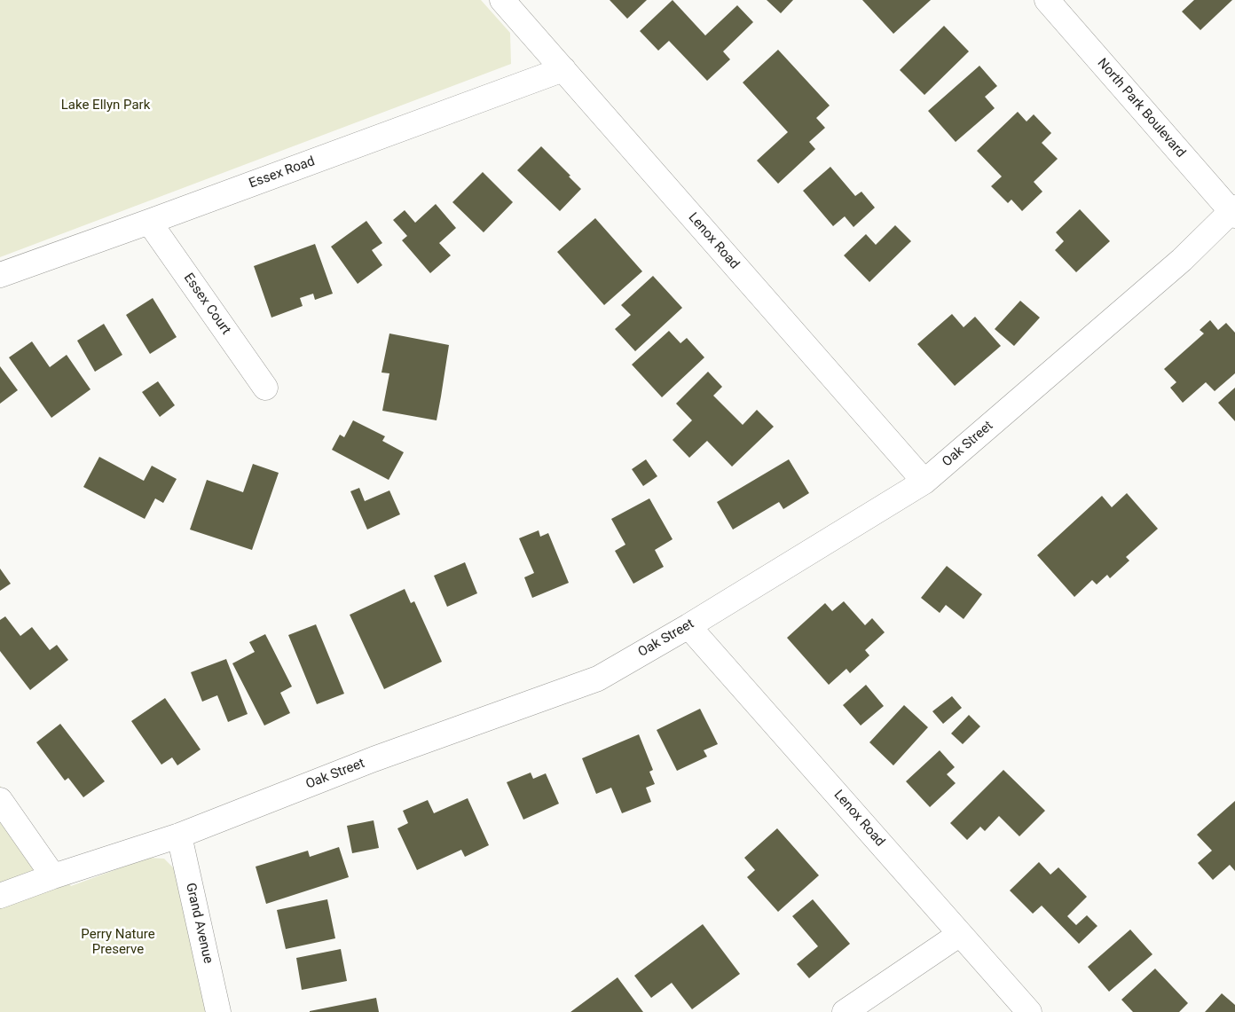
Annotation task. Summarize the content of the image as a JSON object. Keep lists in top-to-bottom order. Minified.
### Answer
{"streets":{"street":["North Park Boulevard","Essex Road","Lenox Road","Essex Court","Oak Street","Grand Avenue"]},"crossings":[["North Park Boulevard","Oak Street"],["Essex Road","Lenox Road"],["Essex Road","Essex Court"],["Lenox Road","Oak Street"],["Oak Street","Grand Avenue"]],"parks":["Lake Ellyn Park","Perry Nature Preserve"]}
